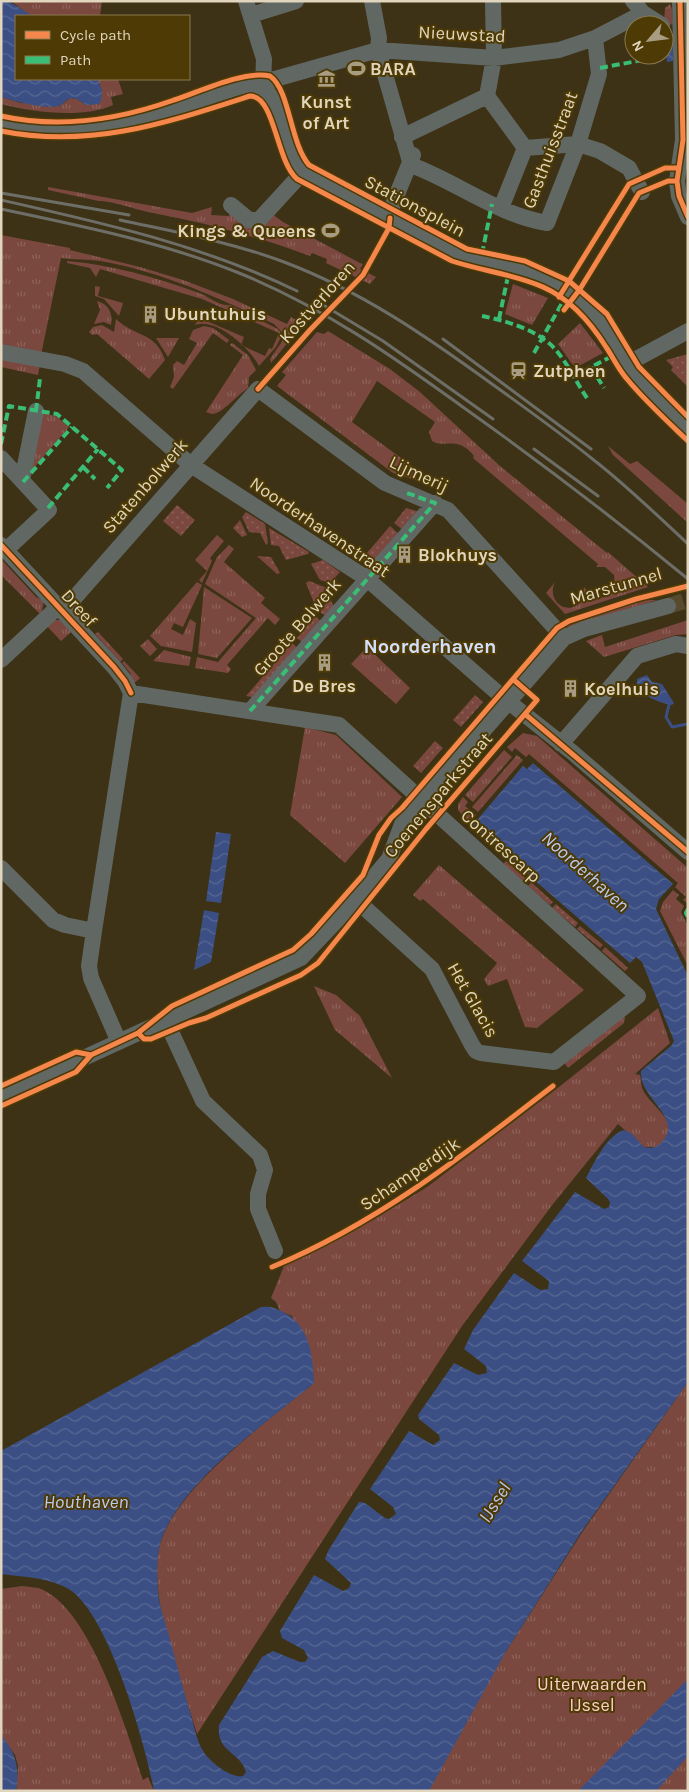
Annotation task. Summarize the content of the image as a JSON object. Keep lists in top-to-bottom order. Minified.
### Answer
{"streets":{"street":["Nieuwstad","Gasthuisstraat","Stationsplein","Lijmerij","Statenbolwerk","Noorderhavenstraat","Marstunnel","Dreef","Groote Bolwerk","Coenensparkstraat","Contrescarp","Het Glacis"],"cycle path":["Kostverloren","Schamperdijk"]},"crossings":[["Nieuwstad","Gasthuisstraat"],["Lijmerij","Statenbolwerk"],["Lijmerij","Groote Bolwerk"],["Lijmerij","Coenensparkstraat"],["Statenbolwerk","Noorderhavenstraat"],["Statenbolwerk","Dreef"],["Noorderhavenstraat","Groote Bolwerk"],["Noorderhavenstraat","Coenensparkstraat"],["Marstunnel","Coenensparkstraat"],["Dreef","Contrescarp"],["Groote Bolwerk","Contrescarp"],["Coenensparkstraat","Contrescarp"],["Coenensparkstraat","Het Glacis"],["Contrescarp","Het Glacis"]],"districts":["Noorderhaven"],"water":["Noorderhaven","Houthaven","IJssel"],"parks":["Uiterwaarden IJssel"],"places":{"sports":["BARA","Kings & Queens"],"museum":["Kunst of Art"],"building":["Ubuntuhuis","Blokhuys","De Bres","Koelhuis"],"station":["Zutphen"]},"legend":["Cycle path","Path"],"north":"bottom left"}
